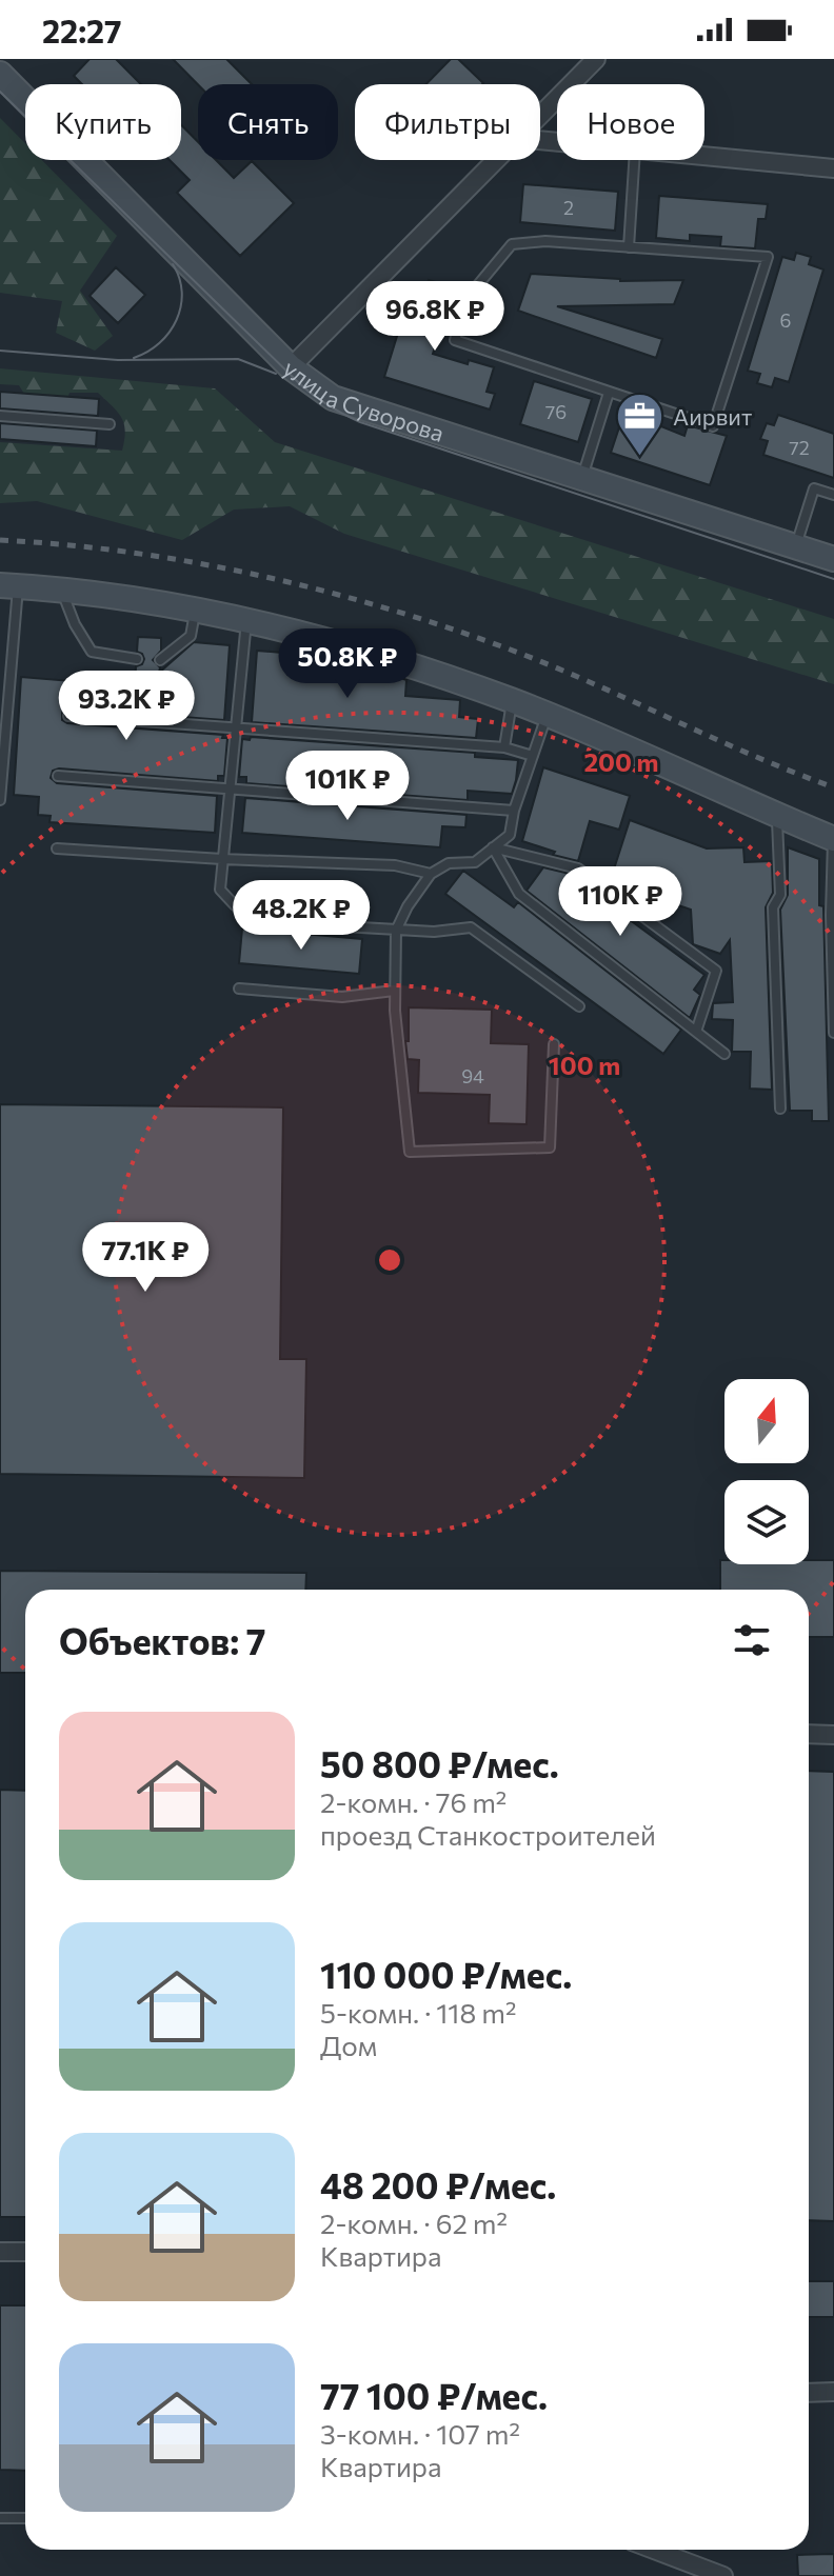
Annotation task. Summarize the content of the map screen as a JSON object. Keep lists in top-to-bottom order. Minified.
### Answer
{"streets":{"street":["улица Суворова"]},"places":{"office":["Аирвит"]},"house_numbers":["2","6","76","72","94"],"north":"top","page":{"status":"22:27","chip":["Купить","Снять","Фильтры","Новое"],"price":["96.8K ₽","50.8K ₽","93.2K ₽","101K ₽","110K ₽","48.2K ₽","77.1K ₽"],"heading":"Объектов: 7","list":[{"name":"50 800 ₽/мес.","note":"2-комн. · 76 m² · проезд Станкостроителей"},{"name":"110 000 ₽/мес.","note":"5-комн. · 118 m² · Дом"},{"name":"48 200 ₽/мес.","note":"2-комн. · 62 m² · Квартира"},{"name":"77 100 ₽/мес.","note":"3-комн. · 107 m² · Квартира"}]},"rings":["200 m","100 m"]}
